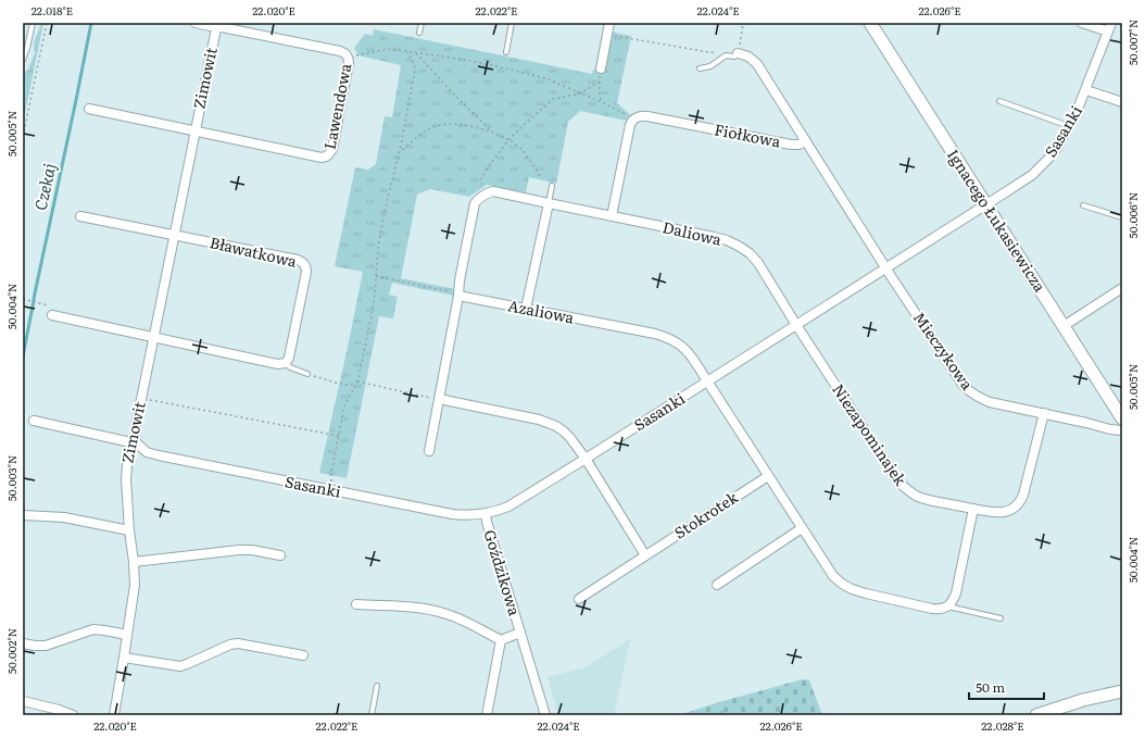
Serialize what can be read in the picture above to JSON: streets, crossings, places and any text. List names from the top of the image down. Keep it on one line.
{"streets":{"street":["Zimowit","Lawendowa","Sasanki","Fiołkowa","Ignacego Łukasiewicza","Daliowa","Bławatkowa","Azaliowa","Mieczykowa","Niezapominajek","Stokrotek","Goździkowa"]},"crossings":[["Zimowit","Lawendowa"],["Zimowit","Sasanki"],["Zimowit","Bławatkowa"],["Sasanki","Fiołkowa"],["Sasanki","Ignacego Łukasiewicza"],["Sasanki","Daliowa"],["Sasanki","Azaliowa"],["Sasanki","Mieczykowa"],["Sasanki","Niezapominajek"],["Sasanki","Goździkowa"],["Fiołkowa","Mieczykowa"],["Daliowa","Niezapominajek"]],"water":["Czekaj"],"scale_bar":"50 m","coordinates":["22.018°E","22.020°E","22.022°E","22.024°E","22.026°E","50.007°N","50.005°N","50.006°N","50.004°N","50.003°N","50.002°N","22.028°E"]}
